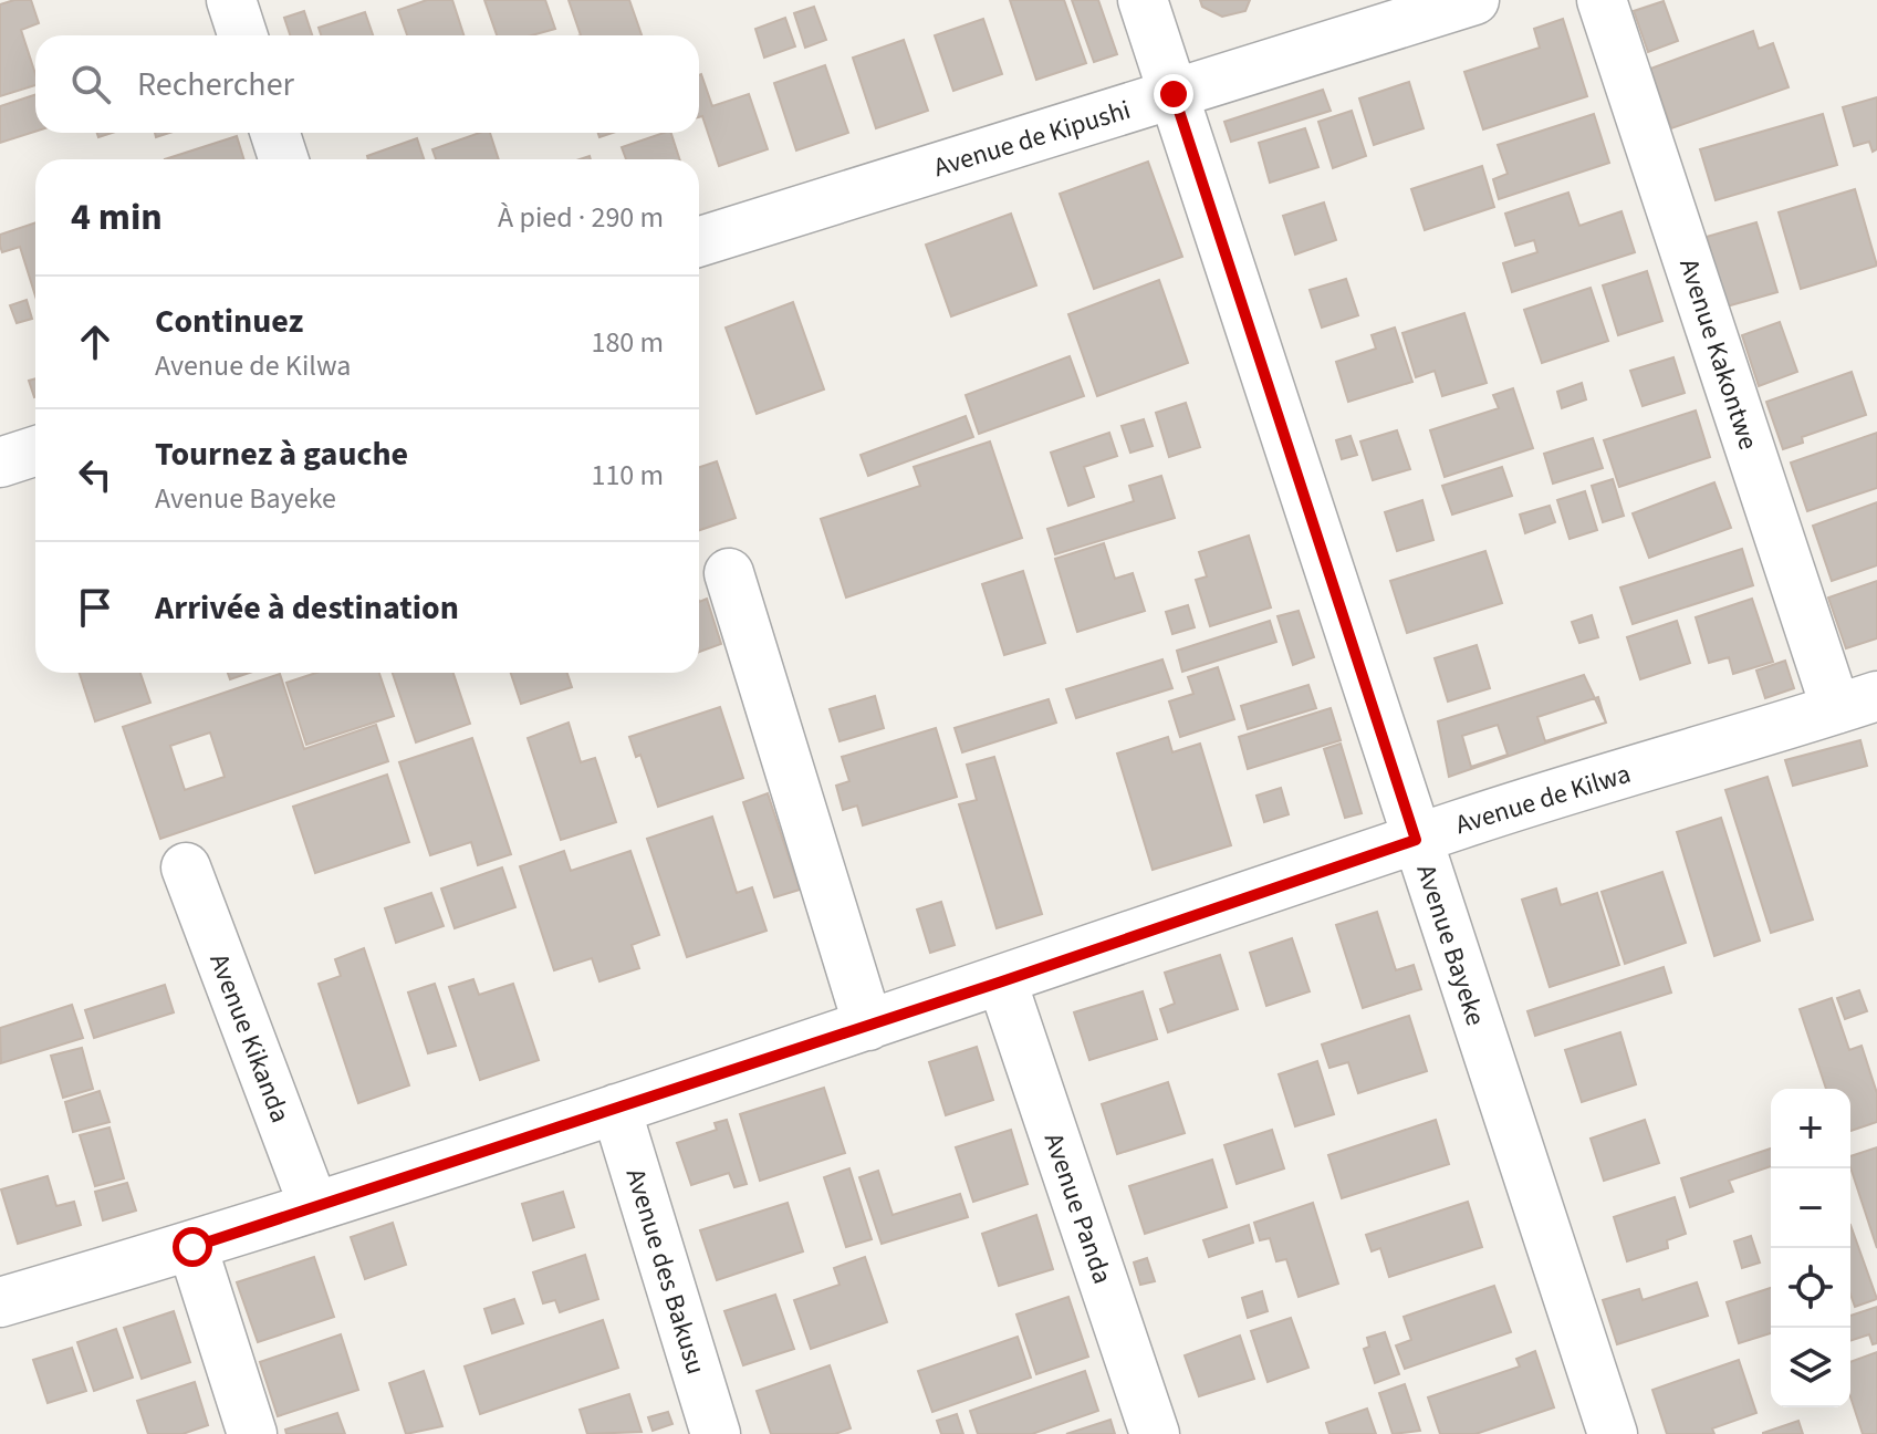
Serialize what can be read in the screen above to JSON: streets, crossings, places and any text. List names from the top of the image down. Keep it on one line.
{"streets":{"street":["Avenue de Kipushi","Avenue Kakontwe","Avenue de Kilwa","Avenue Bayeke","Avenue Kikanda","Avenue Panda","Avenue des Bakusu"]},"crossings":[["Avenue de Kipushi","Avenue Bayeke"],["Avenue Kakontwe","Avenue de Kilwa"],["Avenue de Kilwa","Avenue Bayeke"],["Avenue de Kilwa","Avenue Kikanda"],["Avenue de Kilwa","Avenue Panda"],["Avenue de Kilwa","Avenue des Bakusu"]],"page":{"search":"Rechercher","heading":["4 min","À pied · 290 m"],"list":[["Continuez","Avenue de Kilwa","180 m"],["Tournez à gauche","Avenue Bayeke","110 m"],"Arrivée à destination"],"map_buttons":["+","−"]}}
